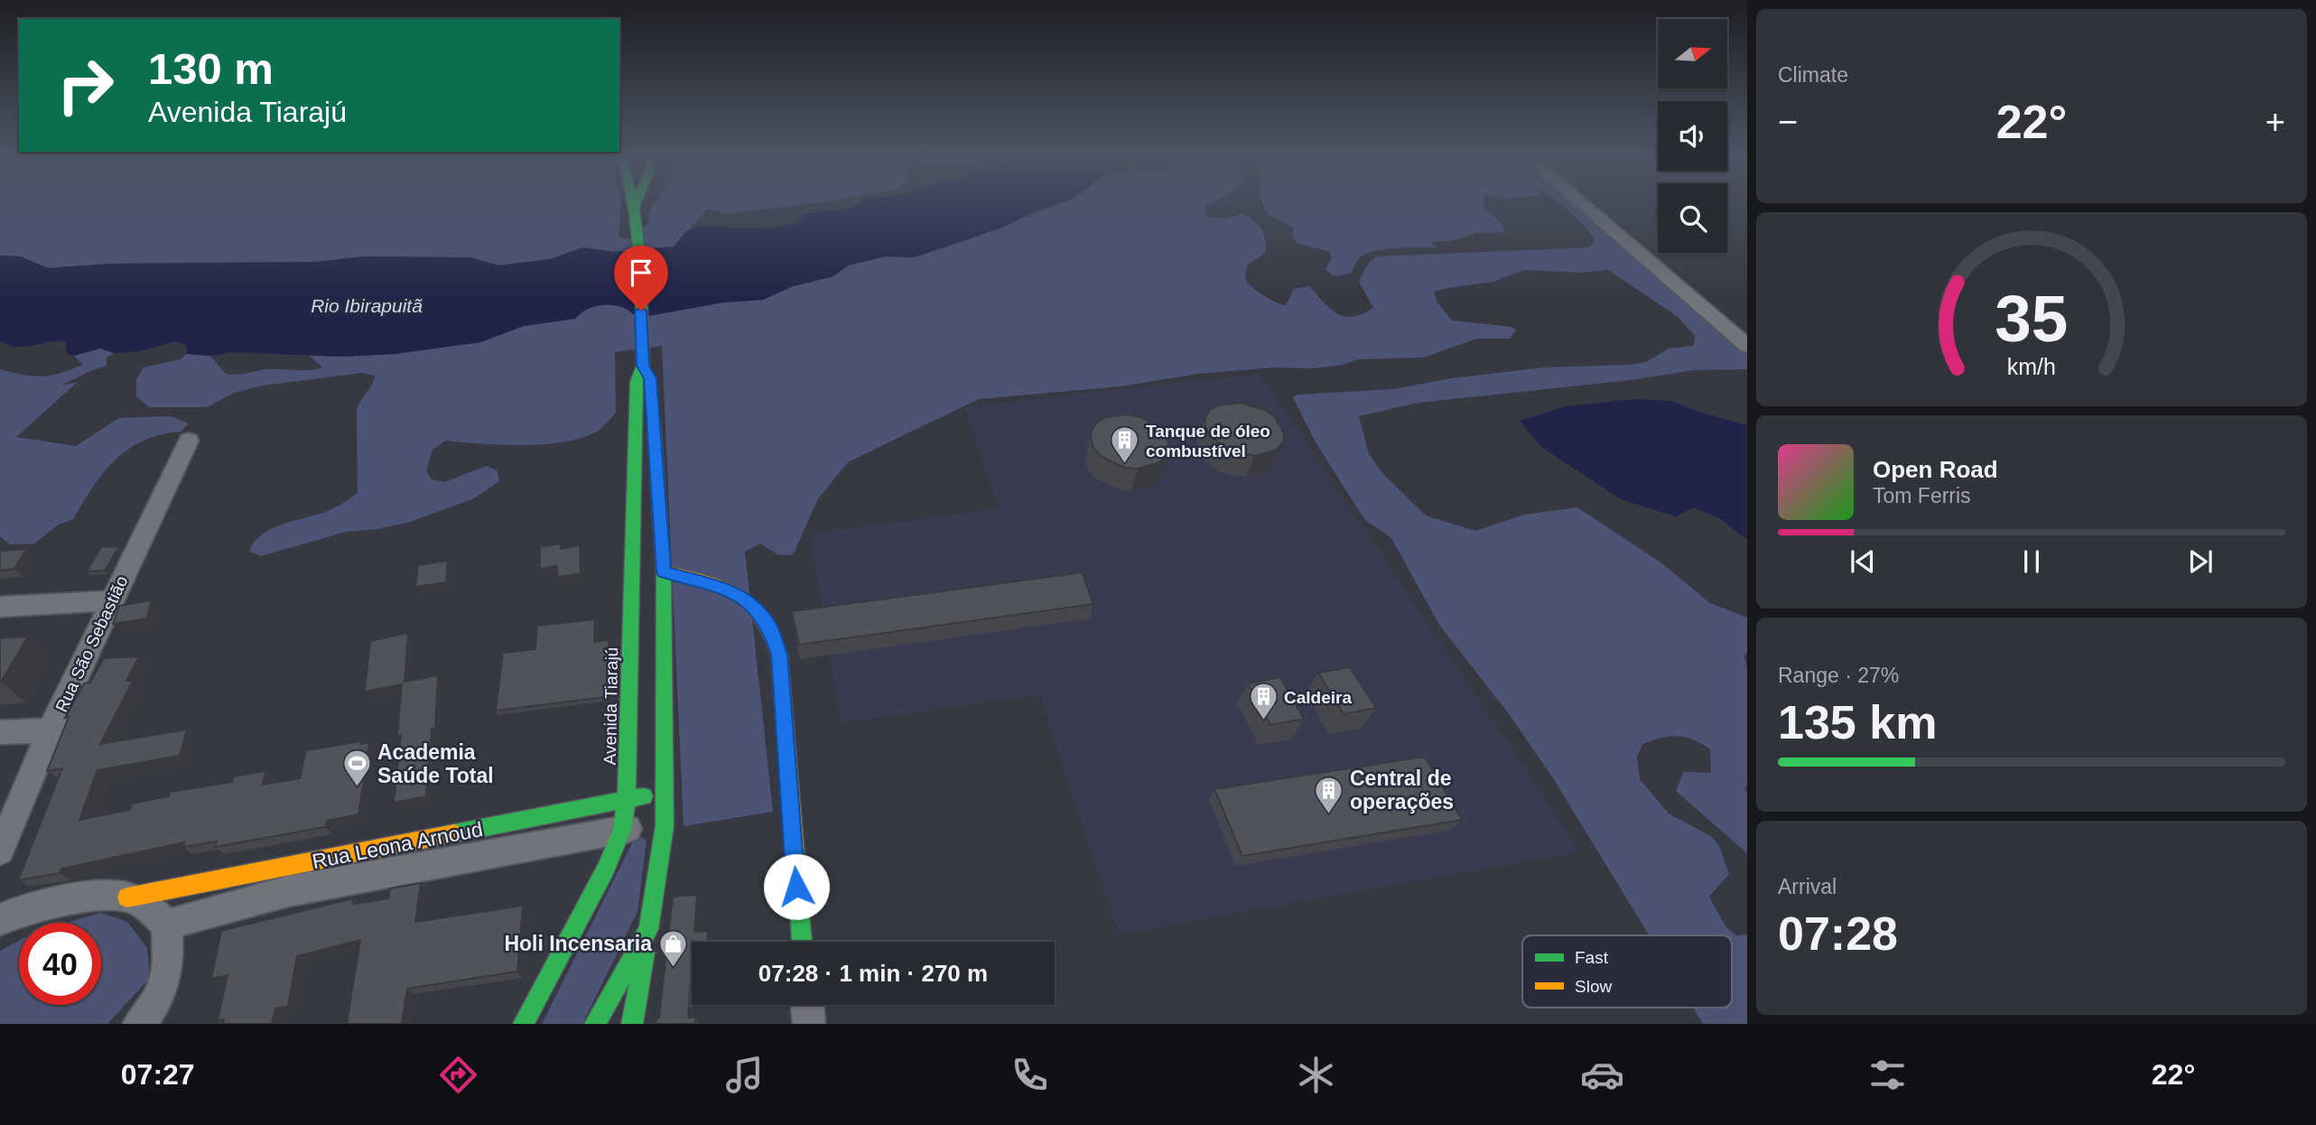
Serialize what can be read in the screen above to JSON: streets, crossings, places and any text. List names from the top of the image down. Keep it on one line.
{"streets":{"main road":["Avenida Tiarajú","Rua Leona Arnoud"],"street":["Rua São Sebastião"]},"crossings":[["Avenida Tiarajú","Rua Leona Arnoud"]],"water":["Rio Ibirapuitã"],"places":{"building":["Tanque de óleo combustível","Caldeira","Central de operações"],"sports":["Academia Saúde Total"],"shop":["Holi Incensaria"]},"legend":["Fast","Slow"],"north":"right","page":{"tile":["Climate",["Range · 27%","135 km"],["Arrival","07:28"]],"turn":["130 m","Avenida Tiarajú"],"heat":["−","22°","+"],"song":["Open Road","Tom Ferris"],"limit":"40","trip":"07:28 · 1 min · 270 m","tabs":["07:27","22°"],"gauge":["35","km/h"]}}
